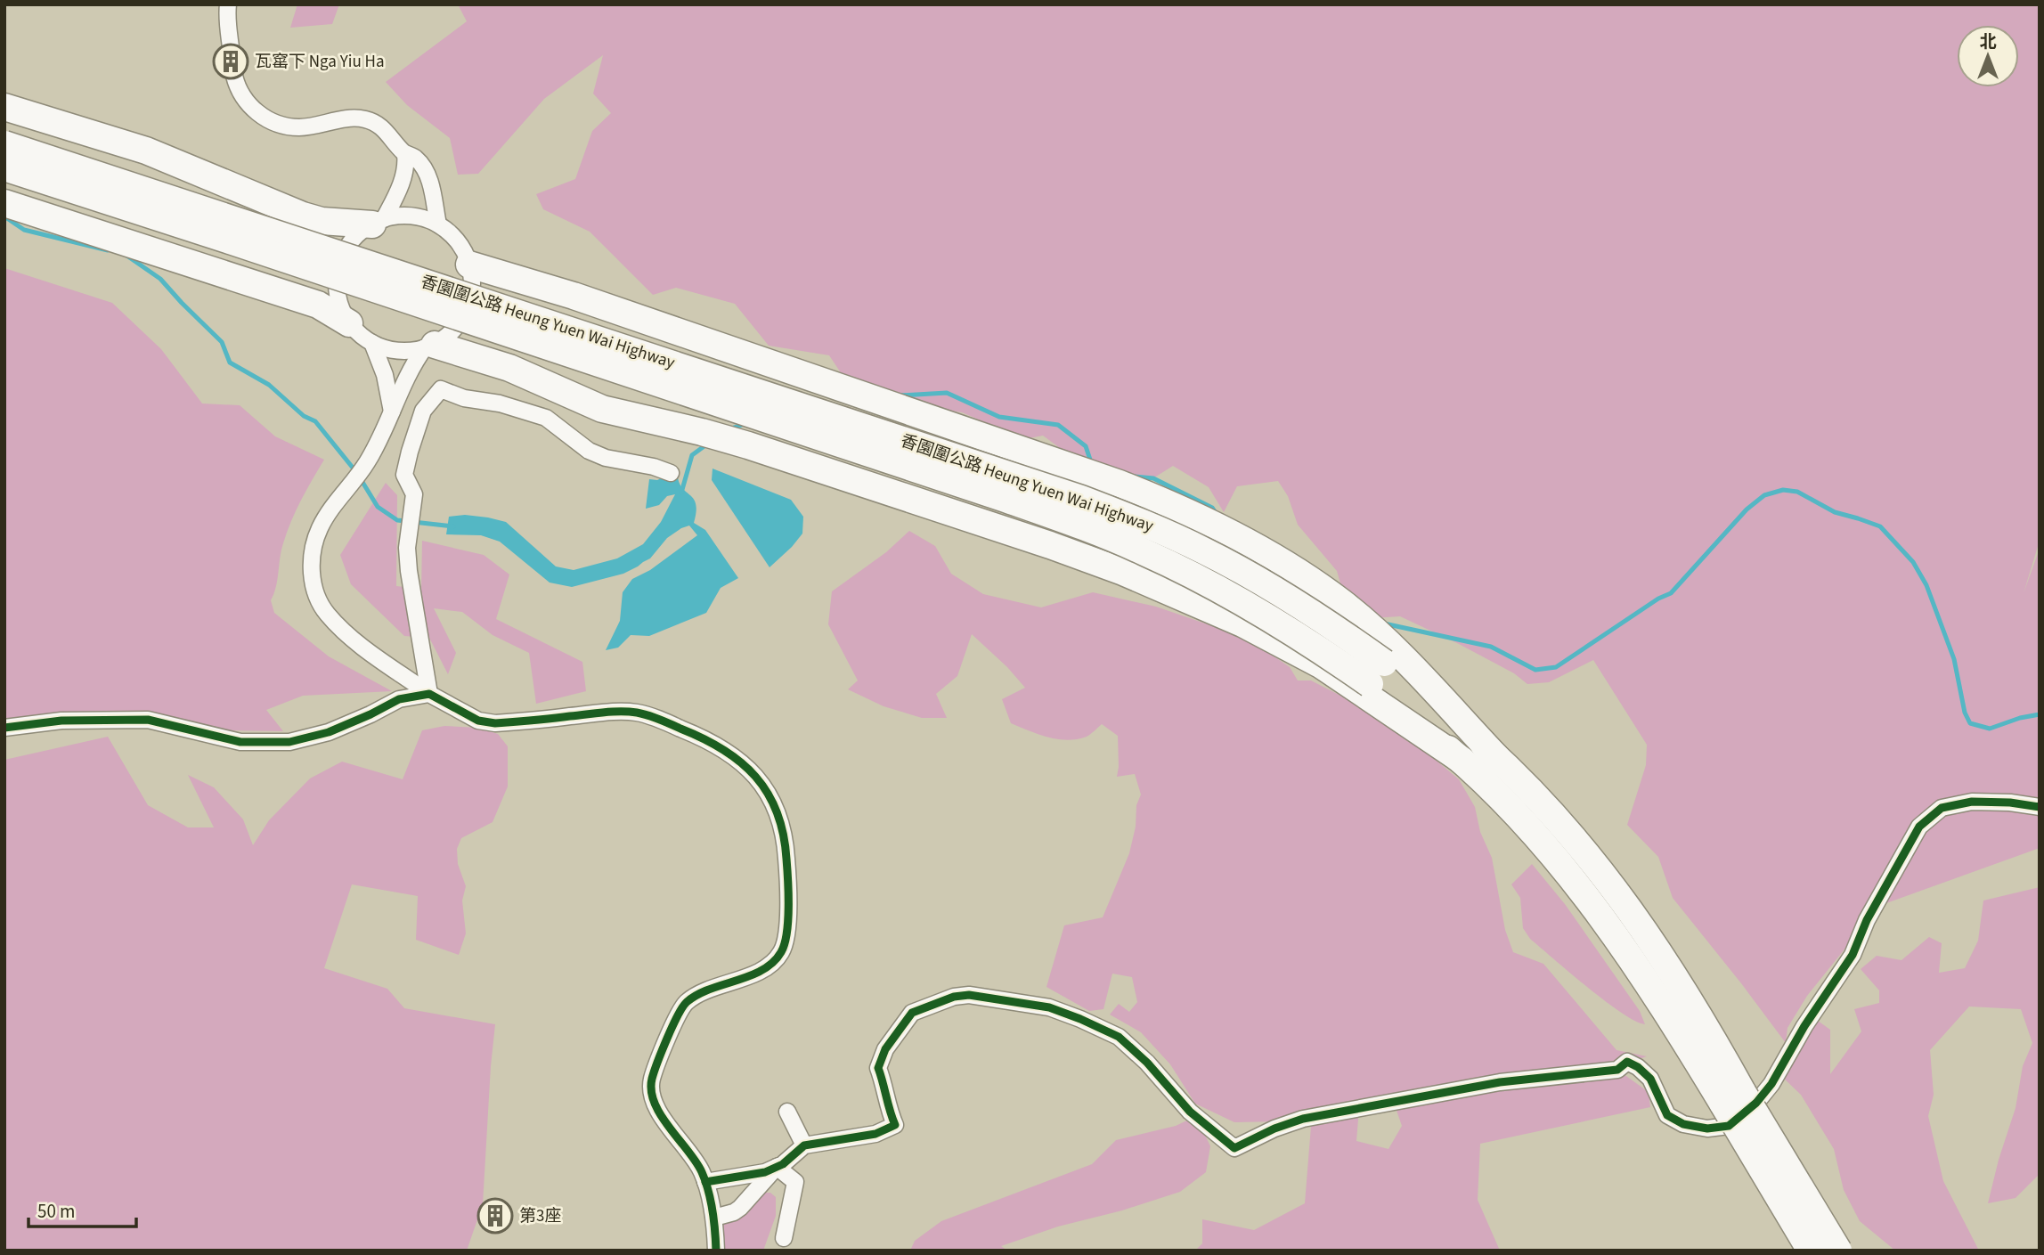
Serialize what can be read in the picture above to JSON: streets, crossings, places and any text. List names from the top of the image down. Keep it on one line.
{"streets":{"highway":["香園圍公路 Heung Yuen Wai Highway"]},"places":{"building":["瓦窰下 Nga Yiu Ha","第3座"]},"scale_bar":"50 m","north":"top"}
